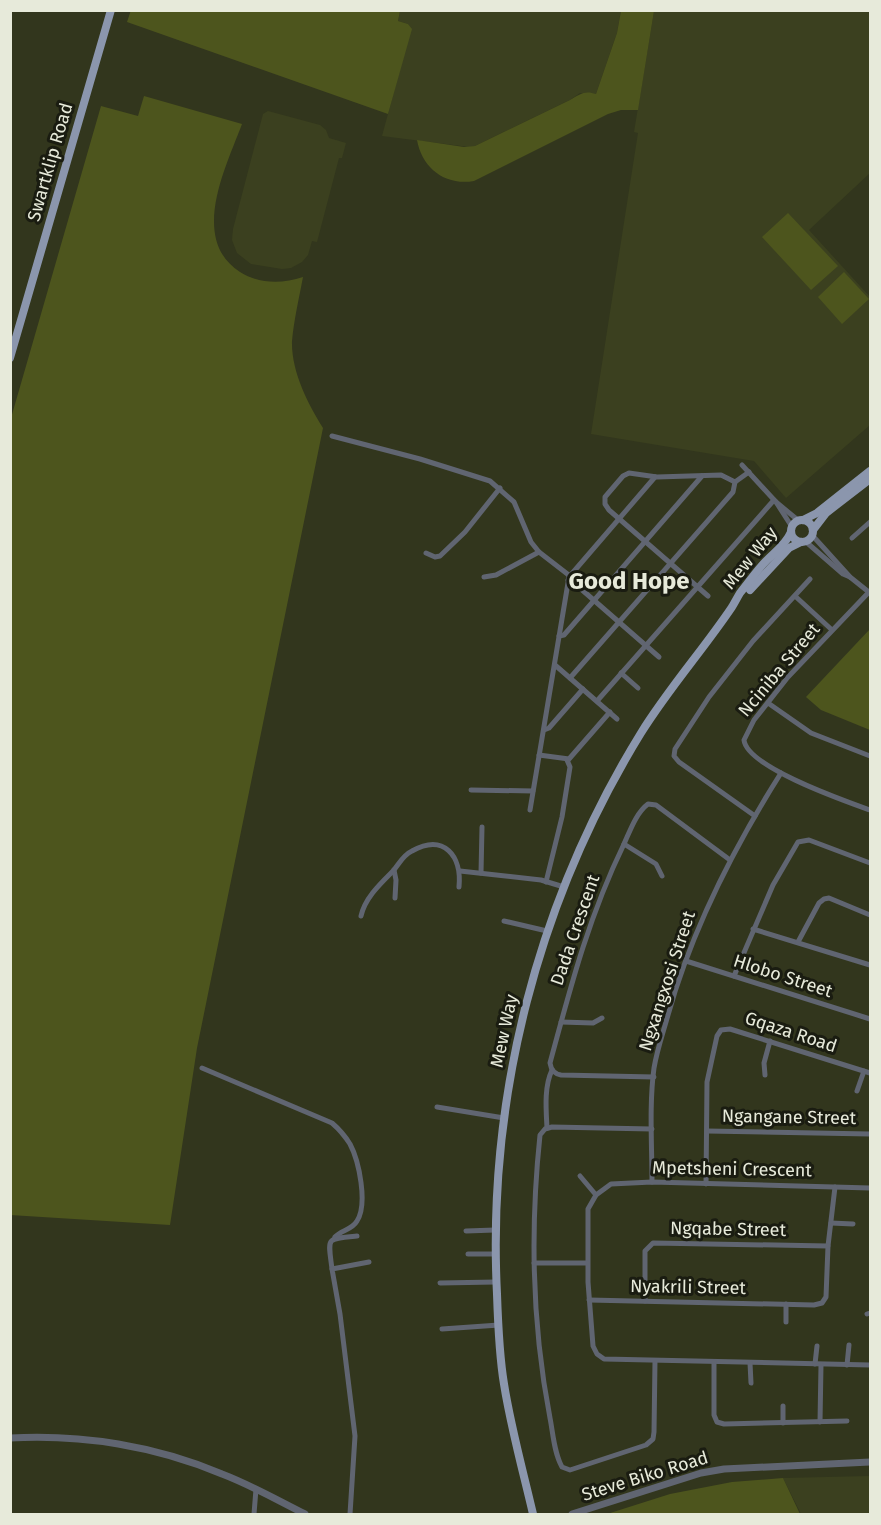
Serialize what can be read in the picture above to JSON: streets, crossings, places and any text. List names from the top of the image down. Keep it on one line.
{"streets":{"main road":["Swartklip Road","Mew Way"],"street":["Nciniba Street","Dada Crescent","Hlobo Street","Ngxangxosi Street","Gqaza Road","Ngangane Street","Mpetsheni Crescent","Ngqabe Street","Nyakrili Street","Steve Biko Road"]},"crossings":[["Nciniba Street","Ngxangxosi Street"],["Dada Crescent","Ngxangxosi Street"],["Hlobo Street","Ngxangxosi Street"],["Ngxangxosi Street","Mpetsheni Crescent"],["Gqaza Road","Ngangane Street"],["Gqaza Road","Mpetsheni Crescent"],["Mpetsheni Crescent","Nyakrili Street"],["Ngqabe Street","Nyakrili Street"]],"districts":["Good Hope"]}
